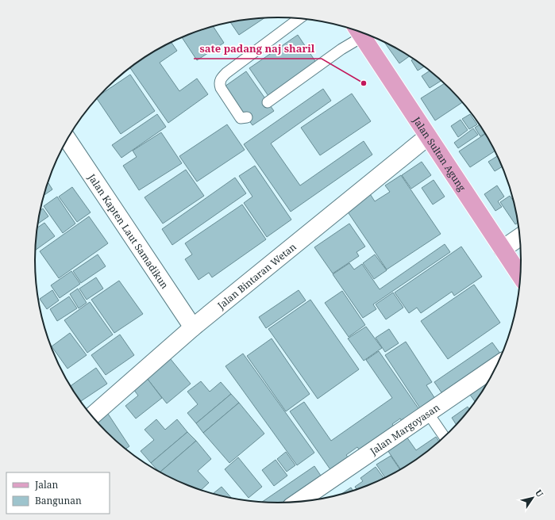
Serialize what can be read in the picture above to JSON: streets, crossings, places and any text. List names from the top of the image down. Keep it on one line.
{"streets":{"main road":["Jalan Sultan Agung"],"street":["Jalan Kapten Laut Samadikun","Jalan Bintaran Wetan","Jalan Margoyasan"]},"crossings":[["Jalan Sultan Agung","Jalan Bintaran Wetan"],["Jalan Kapten Laut Samadikun","Jalan Bintaran Wetan"]],"places":["sate padang naj sharil"],"legend":["Jalan","Bangunan"],"north":"top right"}
